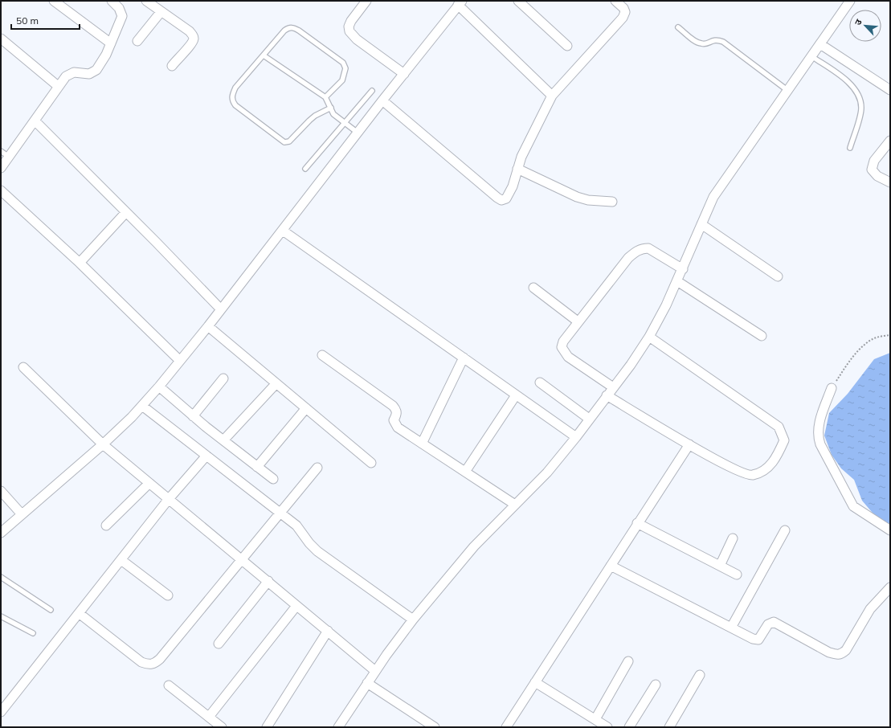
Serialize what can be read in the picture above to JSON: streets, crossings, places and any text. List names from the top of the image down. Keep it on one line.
{"scale_bar":"50 m","north":"top left"}
